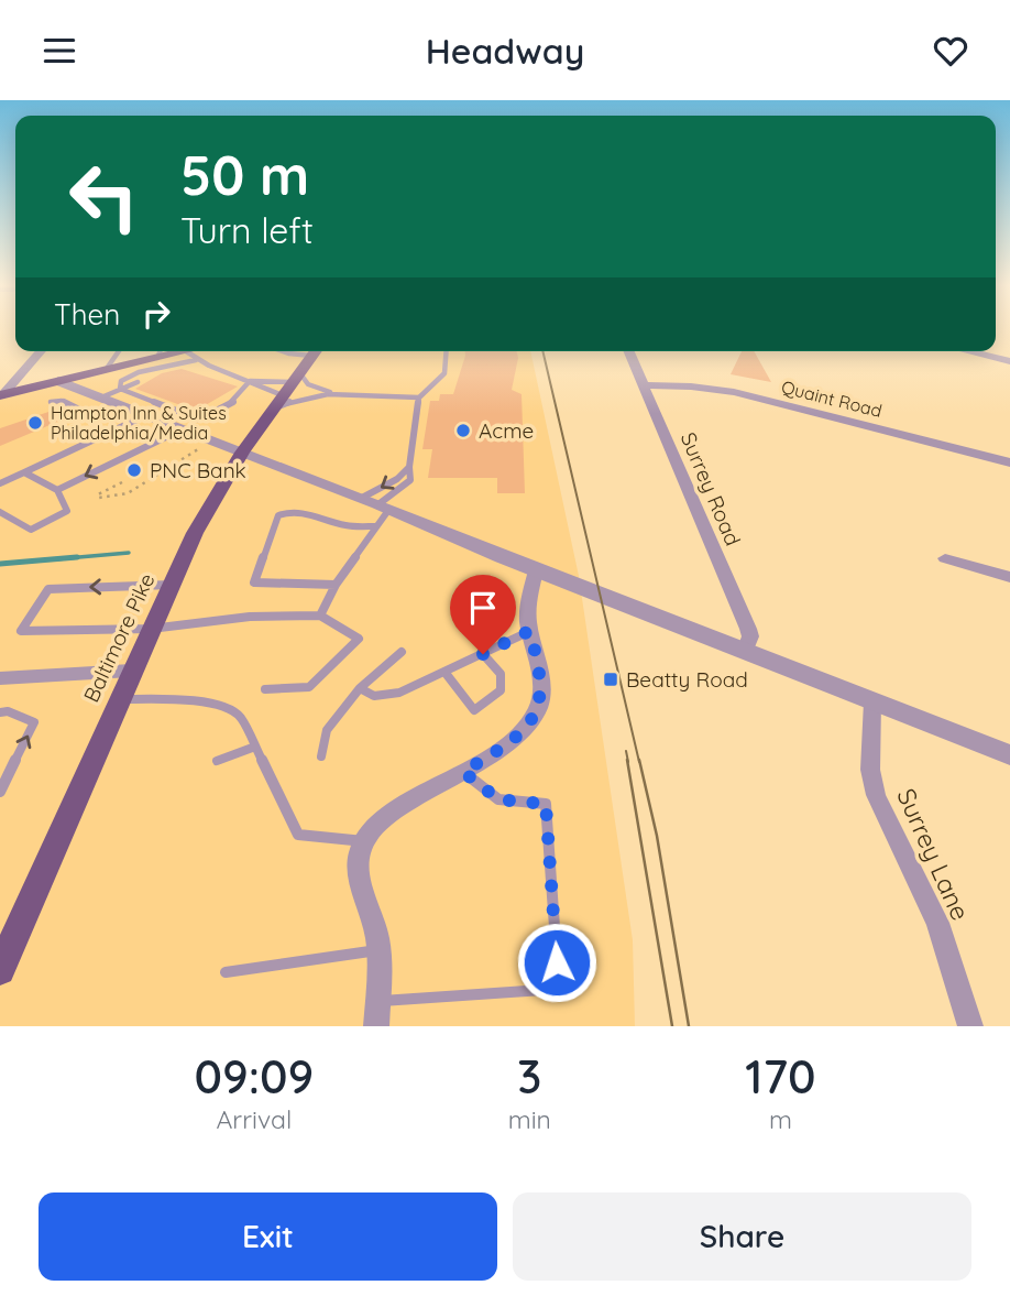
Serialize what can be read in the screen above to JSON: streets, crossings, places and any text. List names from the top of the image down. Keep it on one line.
{"streets":{"main road":["Baltimore Pike"],"street":["Quaint Road","Surrey Road","Surrey Lane"]},"crossings":[["Quaint Road","Surrey Road"]],"places":{"other":["Hampton Inn & Suites Philadelphia/Media","Acme","PNC Bank"],"transit":["Beatty Road"]},"page":{"header":"Headway","turn":["50 m","Turn left"],"then":"Then","eta":["09:09","Arrival","3","min","170","m"],"buttons":["Exit","Share"]}}
